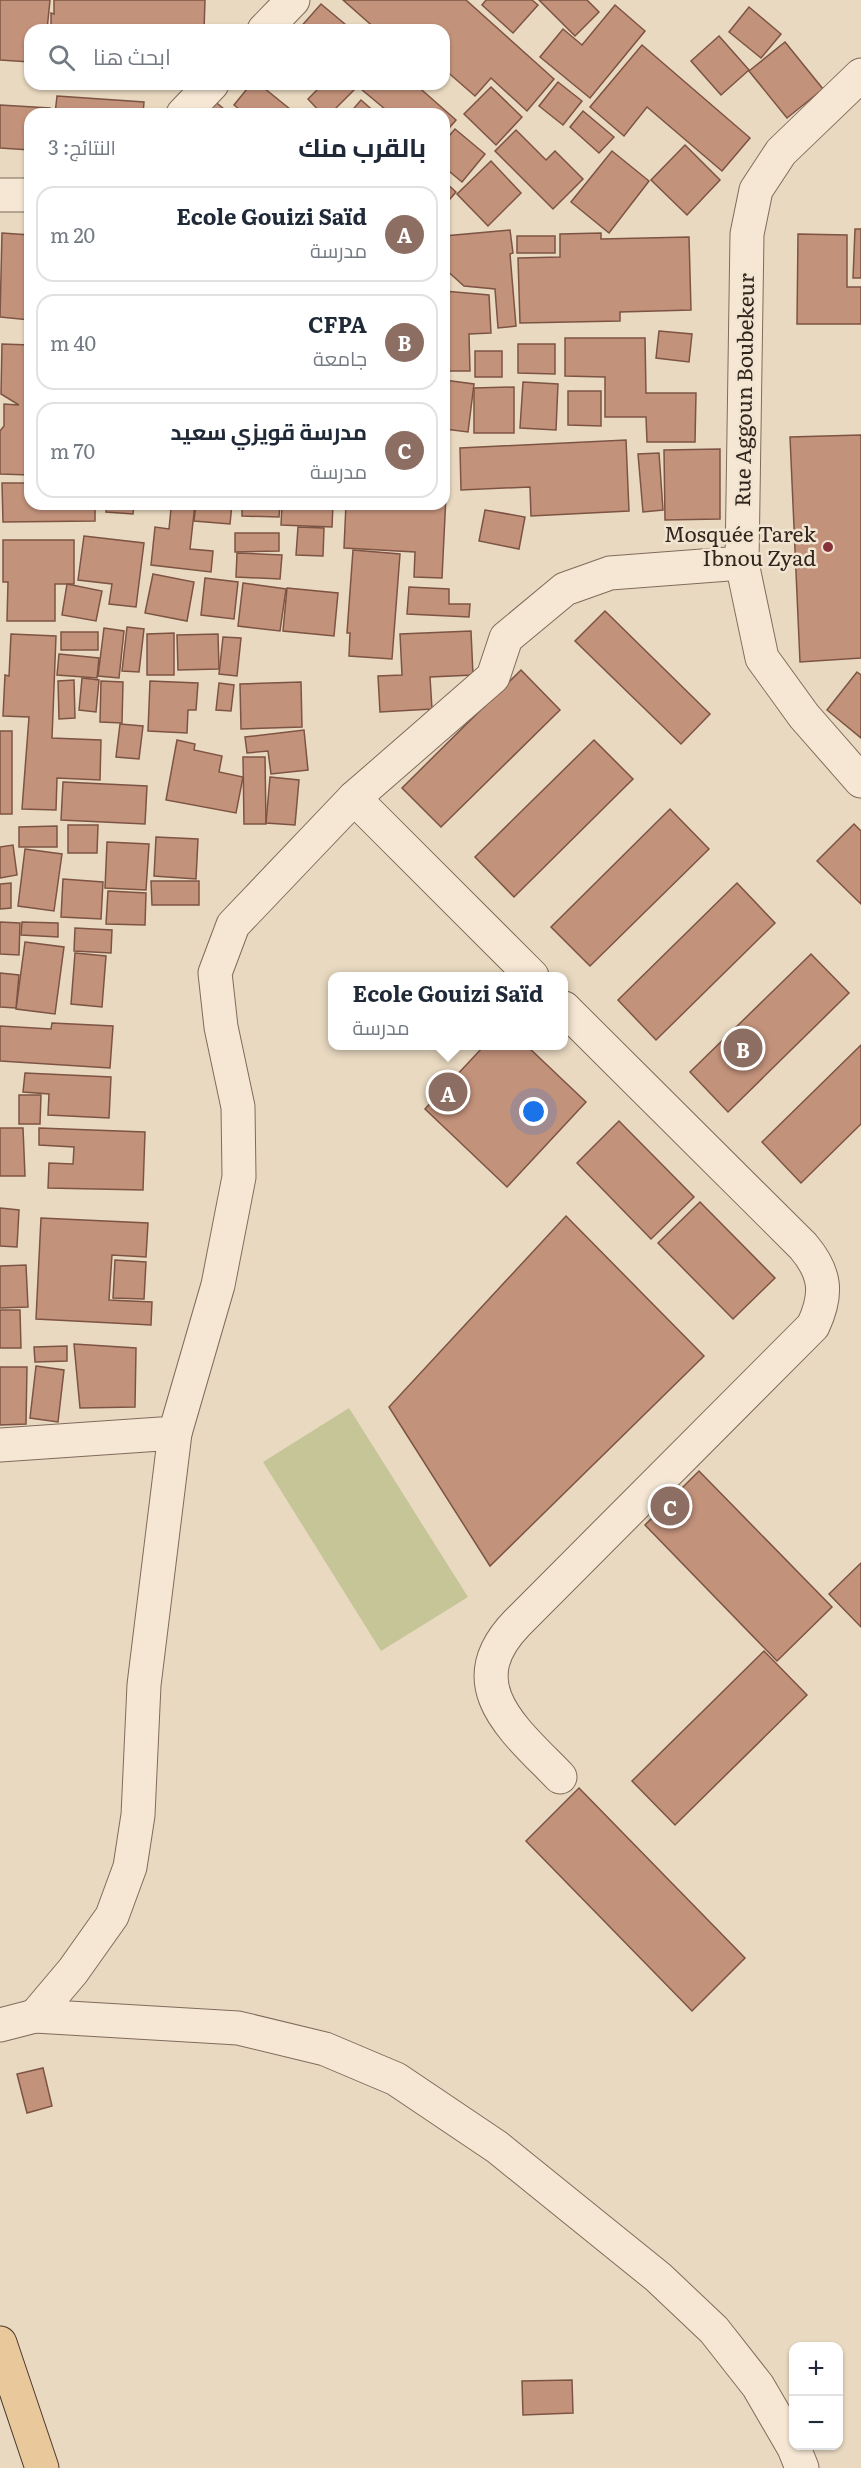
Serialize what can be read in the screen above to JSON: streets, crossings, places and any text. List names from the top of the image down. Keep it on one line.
{"streets":{"street":["Rue Aggoun Boubekeur"]},"places":["Mosquée Tarek Ibnou Zyad"],"page":{"search":"ابحث هنا","heading":["بالقرب منك","النتائج: 3"],"list":[{"mark":"A","name":"Ecole Gouizi Saïd","note":"مدرسة","value":"20 m"},{"mark":"B","name":"CFPA","note":"جامعة","value":"40 m"},{"mark":"C","name":"مدرسة قويزي سعيد","note":"مدرسة","value":"70 m"}],"popup":["Ecole Gouizi Saïd","مدرسة"],"pins":["B","A","C"],"map_buttons":["+","−"]}}
